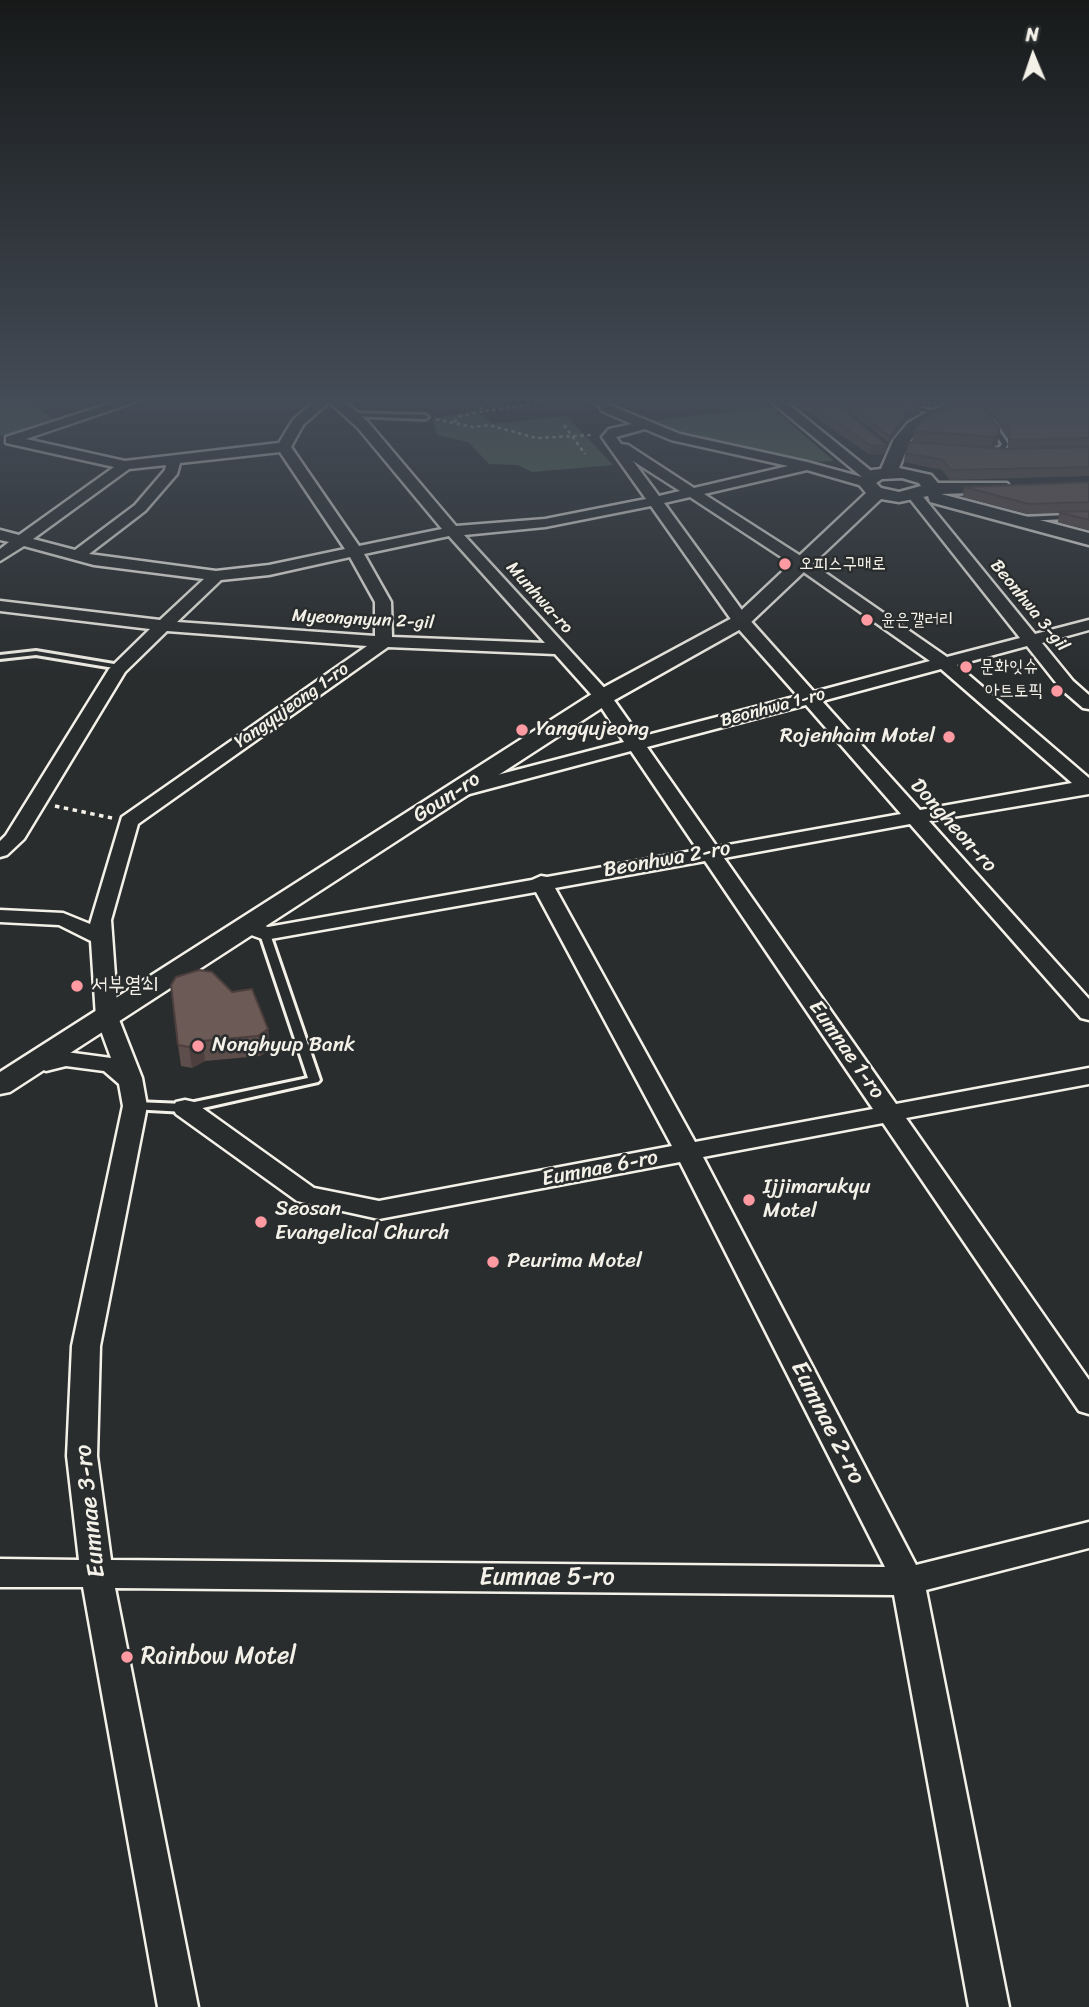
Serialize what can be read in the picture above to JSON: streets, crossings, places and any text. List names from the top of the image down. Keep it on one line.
{"streets":{"street":["Munhwa-ro","Beonhwa 3-gil","Myeongnyun 2-gil","Yangyujeong 1-ro","Beonhwa 1-ro","Goun-ro","Dongheon-ro","Beonhwa 2-ro","Eumnae 1-ro","Eumnae 6-ro","Eumnae 2-ro","Eumnae 3-ro","Eumnae 5-ro"]},"crossings":[["Munhwa-ro","Myeongnyun 2-gil"],["Munhwa-ro","Goun-ro"],["Munhwa-ro","Eumnae 1-ro"],["Beonhwa 3-gil","Beonhwa 1-ro"],["Myeongnyun 2-gil","Yangyujeong 1-ro"],["Beonhwa 1-ro","Goun-ro"],["Beonhwa 1-ro","Dongheon-ro"],["Beonhwa 1-ro","Eumnae 1-ro"],["Goun-ro","Dongheon-ro"],["Goun-ro","Beonhwa 2-ro"],["Goun-ro","Eumnae 1-ro"],["Dongheon-ro","Beonhwa 2-ro"],["Beonhwa 2-ro","Eumnae 1-ro"],["Beonhwa 2-ro","Eumnae 2-ro"],["Eumnae 1-ro","Eumnae 6-ro"],["Eumnae 6-ro","Eumnae 2-ro"],["Eumnae 2-ro","Eumnae 5-ro"],["Eumnae 3-ro","Eumnae 5-ro"]],"places":["오피스구매로","윤은갤러리","문화잇슈","아트토픽","Yangyujeong","Rojenhaim Motel","서부열쇠","Nonghyup Bank","Ijjimarukyu Motel","Seosan Evangelical Church","Peurima Motel","Rainbow Motel"],"north":"top"}
